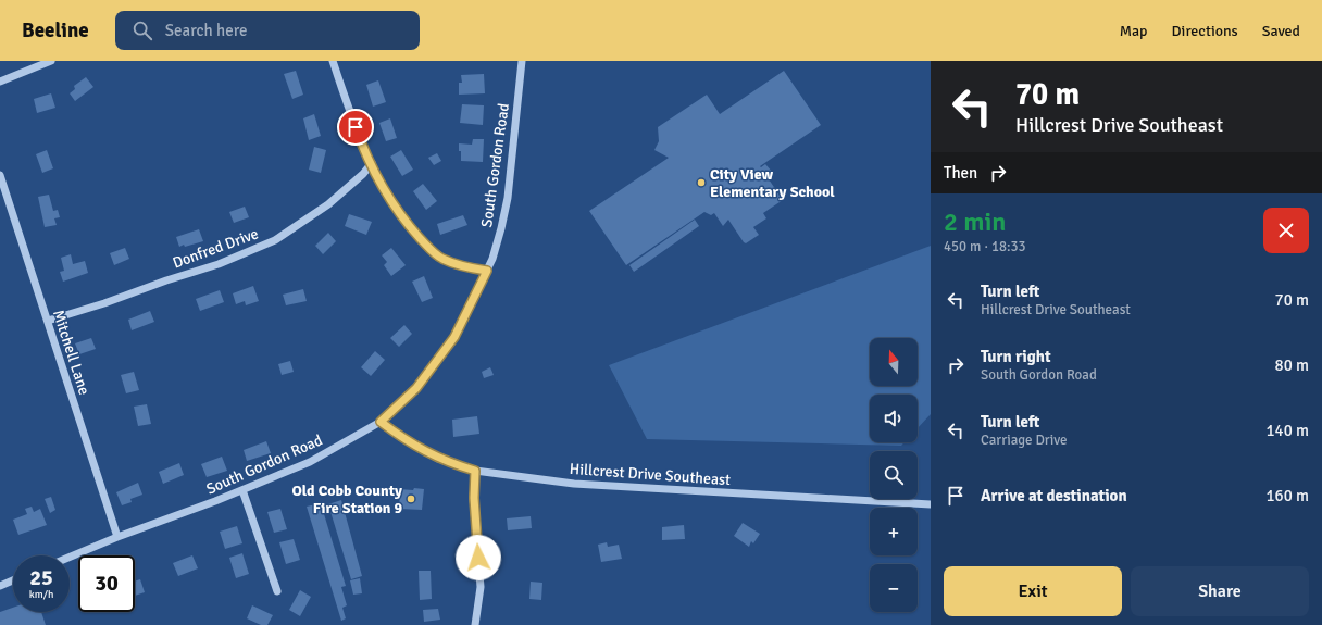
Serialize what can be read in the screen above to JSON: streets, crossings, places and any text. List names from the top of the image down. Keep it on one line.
{"streets":{"street":["South Gordon Road","Donfred Drive","Mitchell Lane","Hillcrest Drive Southeast"]},"crossings":[["South Gordon Road","Mitchell Lane"],["South Gordon Road","Hillcrest Drive Southeast"],["Donfred Drive","Mitchell Lane"]],"places":["City View Elementary School","Old Cobb County Fire Station 9"],"north":"top","page":{"header":"Beeline","search":"Search here","nav":["Map","Directions","Saved"],"turn":["70 m","Hillcrest Drive Southeast"],"then":"Then","heading":["2 min","450 m · 18:33"],"list":[{"name":"Turn left","note":"Hillcrest Drive Southeast","value":"70 m"},{"name":"Turn right","note":"South Gordon Road","value":"80 m"},{"name":"Turn left","note":"Carriage Drive","value":"140 m"},{"name":"Arrive at destination","value":"160 m"}],"map_buttons":["+","−"],"speed":"25 km/h","limit":"30","buttons":["Exit","Share"]}}
